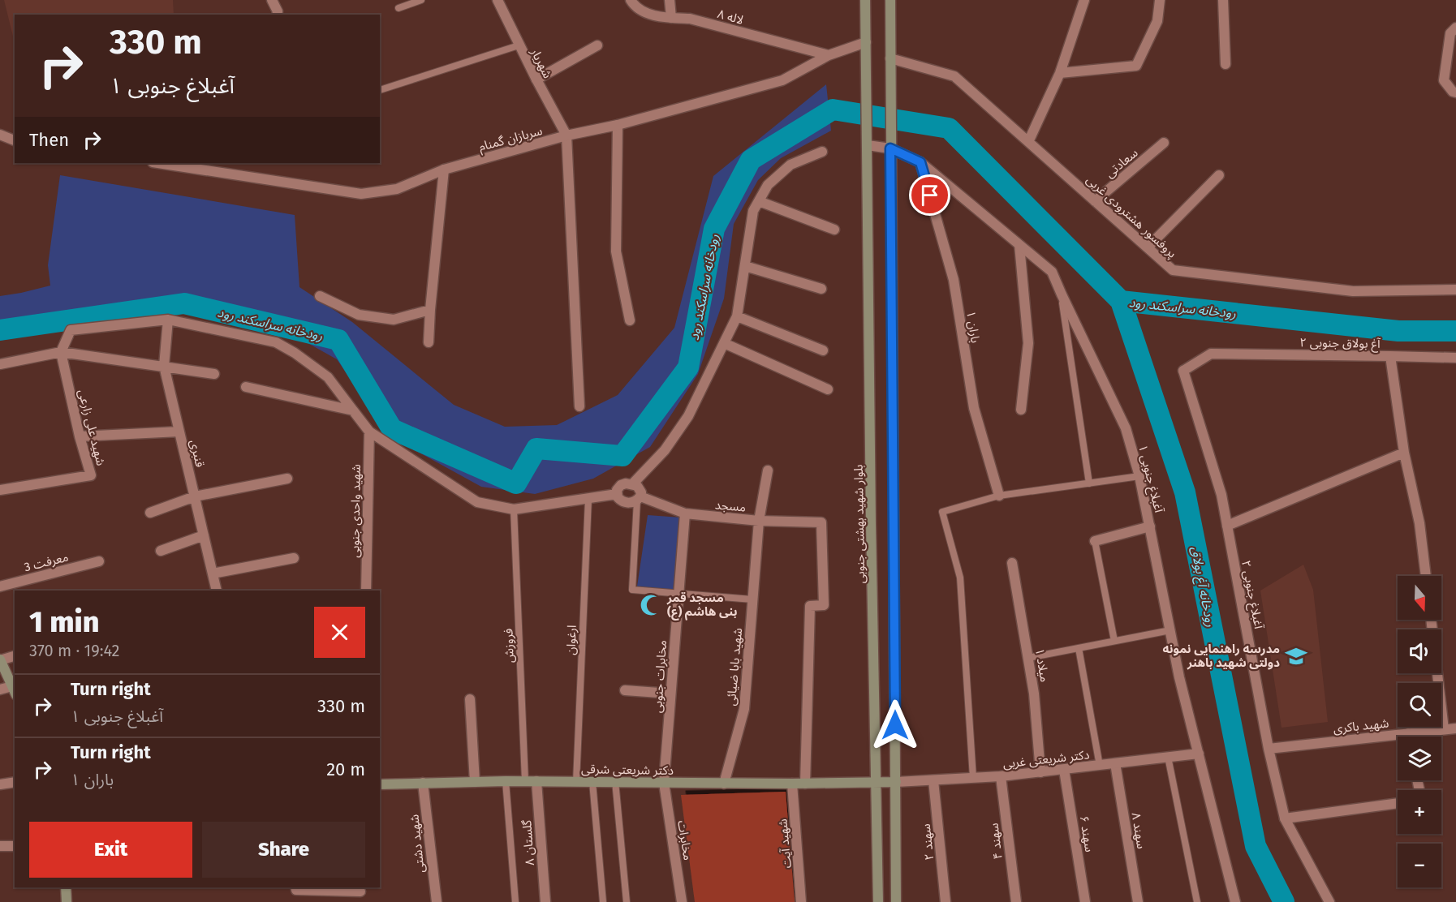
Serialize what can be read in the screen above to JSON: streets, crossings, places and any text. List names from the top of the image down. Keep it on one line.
{"streets":{"main road":["بلوار شهید بهشتی جنوبی","دکتر شریعتی شرقی"],"street":["لاله ۸","شهریار","سربازان گمنام","سعادتی","پروفسور هشترودی غربی","باران ۱","آغ بولاق جنوبی ۲","شهيد علی زارعی","قنبری","آغبلاغ جنوبی ۱","مسجد","شهید واحدی جنوبی","معرفت 3","آغبلاغ جنوبی ۲","میلاد ۱","شهيد بابا ضيائی","مخابرات جنوبی","شهید باکری","دکتر شریعتی غربی","سهند ۸","سهند ۶","مخابرات","سهند ۴","سهند ۲","گلستان ۸","شهید دشتی","شهید آیت"],"lane":["ارغوان","فروزش"]},"crossings":[["لاله ۸","سربازان گمنام"],["شهریار","سربازان گمنام"],["سربازان گمنام","بلوار شهید بهشتی جنوبی"],["سعادتی","پروفسور هشترودی غربی"],["باران ۱","آغبلاغ جنوبی ۱"],["آغ بولاق جنوبی ۲","آغبلاغ جنوبی ۲"],["آغبلاغ جنوبی ۱","بلوار شهید بهشتی جنوبی"],["آغبلاغ جنوبی ۱","دکتر شریعتی غربی"],["مسجد","شهيد بابا ضيائی"],["مسجد","مخابرات جنوبی"],["مسجد","دکتر شریعتی شرقی"],["بلوار شهید بهشتی جنوبی","دکتر شریعتی شرقی"],["آغبلاغ جنوبی ۲","شهید باکری"],["ارغوان","دکتر شریعتی شرقی"],["فروزش","دکتر شریعتی شرقی"],["میلاد ۱","دکتر شریعتی غربی"],["شهيد بابا ضيائی","دکتر شریعتی شرقی"],["مخابرات جنوبی","دکتر شریعتی شرقی"],["مخابرات جنوبی","مخابرات"],["دکتر شریعتی غربی","دکتر شریعتی شرقی"],["دکتر شریعتی غربی","سهند ۸"],["دکتر شریعتی غربی","سهند ۶"],["دکتر شریعتی غربی","سهند ۴"],["دکتر شریعتی غربی","سهند ۲"],["دکتر شریعتی شرقی","مخابرات"],["دکتر شریعتی شرقی","گلستان ۸"],["دکتر شریعتی شرقی","شهید دشتی"],["دکتر شریعتی شرقی","شهید آیت"]],"water":["رودخانه سراسکند رود","رودخانه آغ بولاق"],"places":{"mosque":["مسجد قمر بنی هاشم (ع)"],"school or university":["مدرسه راهنمایی نمونه دولتی شهید باهنر"]},"north":"bottom","page":{"turn":["330 m","آغبلاغ جنوبی ۱"],"then":"Then","map_buttons":["+","−"],"heading":["1 min","370 m · 19:42"],"list":[{"name":"Turn right","note":"آغبلاغ جنوبی ۱","value":"330 m"},{"name":"Turn right","note":"باران ۱","value":"20 m"}],"buttons":["Exit","Share"]}}
